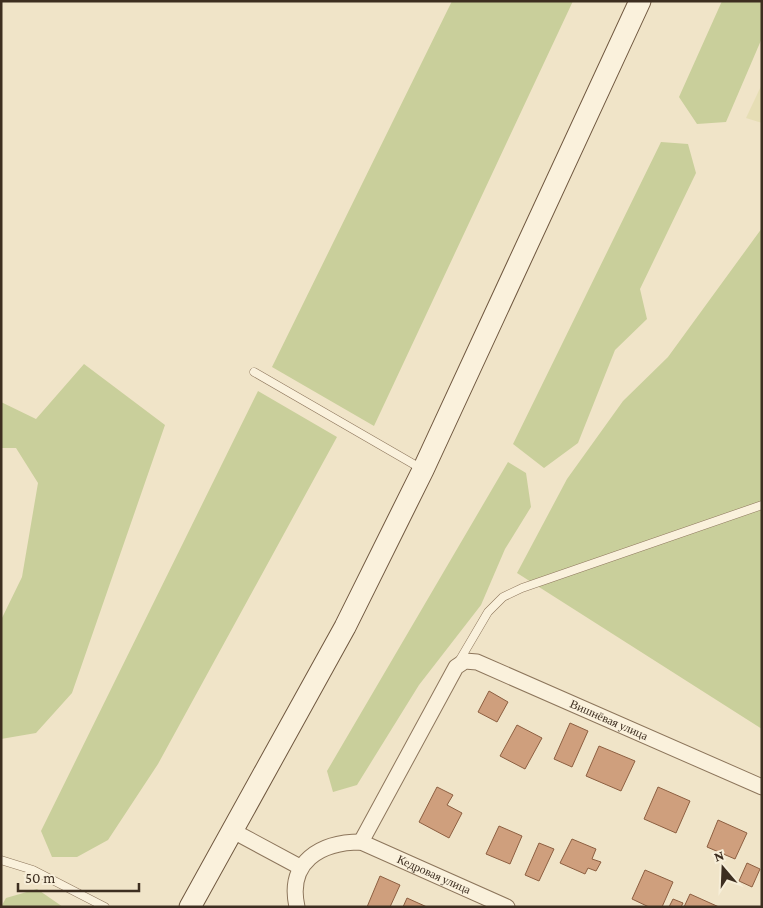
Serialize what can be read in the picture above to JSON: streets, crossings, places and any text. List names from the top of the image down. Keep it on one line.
{"streets":{"street":["Вишнёвая улица","Кедровая улица"]},"scale_bar":"50 m","north":"top"}
